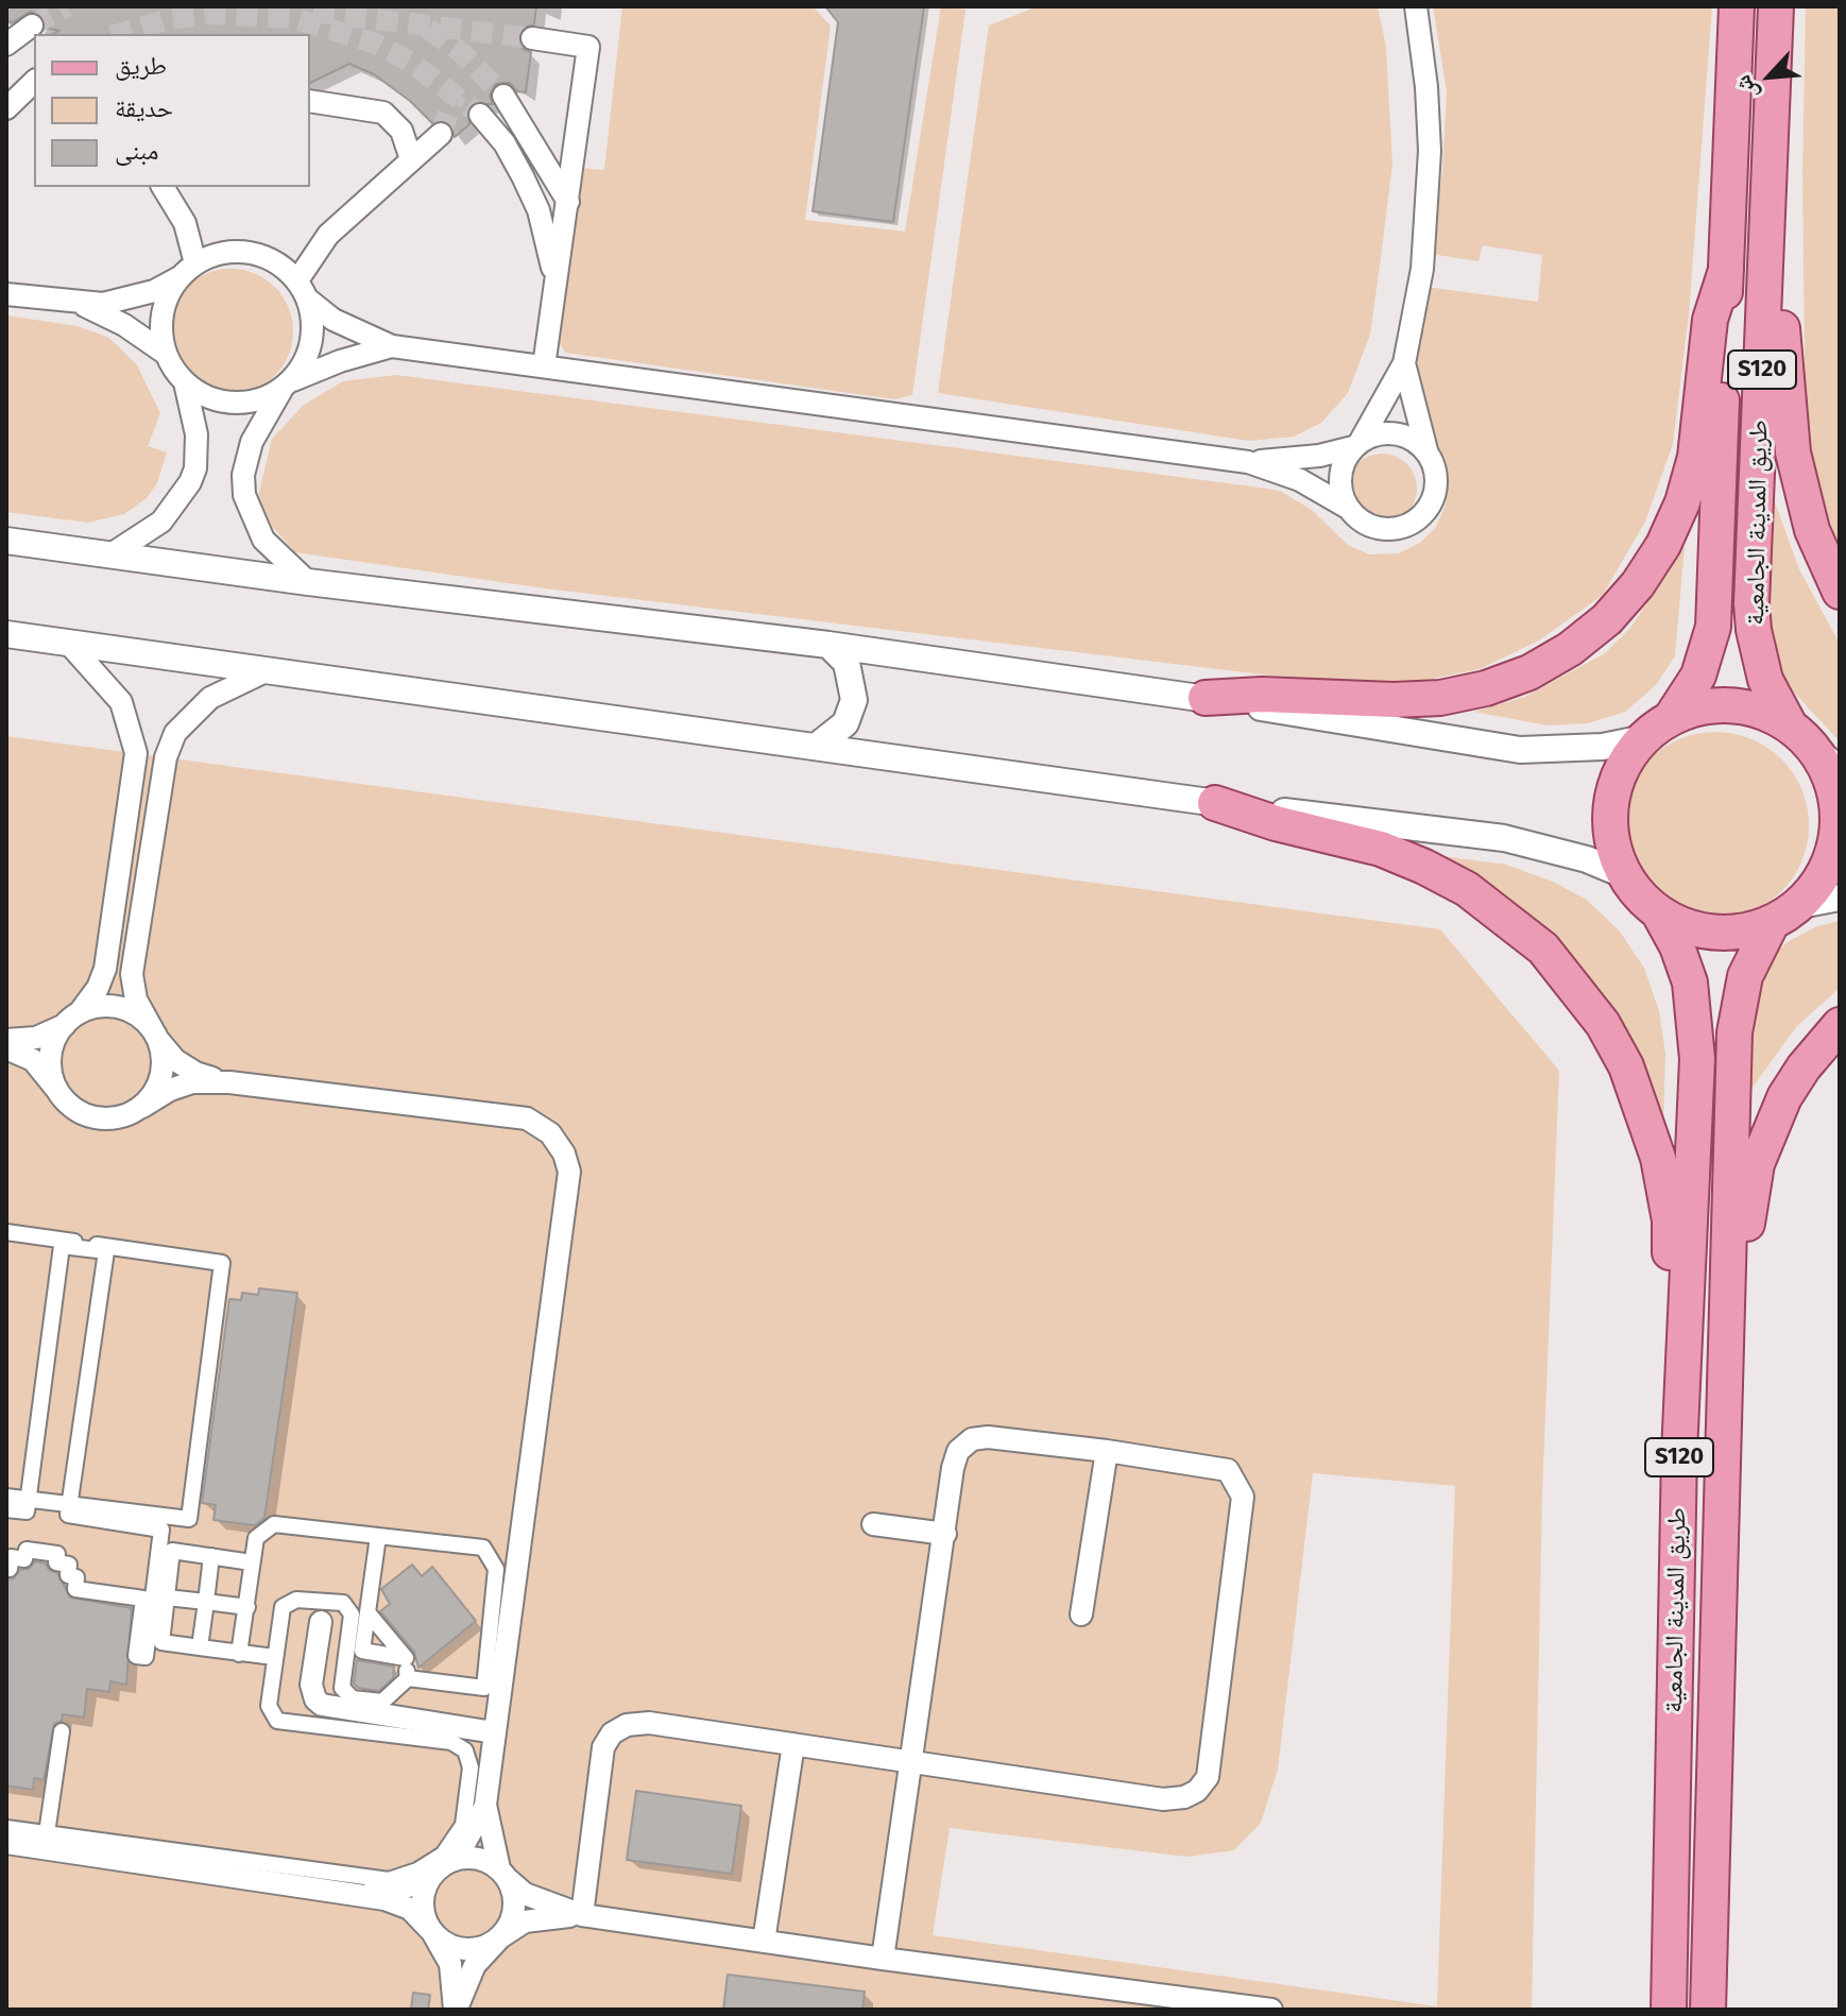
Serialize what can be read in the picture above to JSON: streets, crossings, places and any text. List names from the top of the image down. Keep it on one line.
{"streets":{"main road":["S120","طريق المدينة الجامعية"]},"legend":["طريق","حديقة","مبنى"],"north":"bottom left"}
